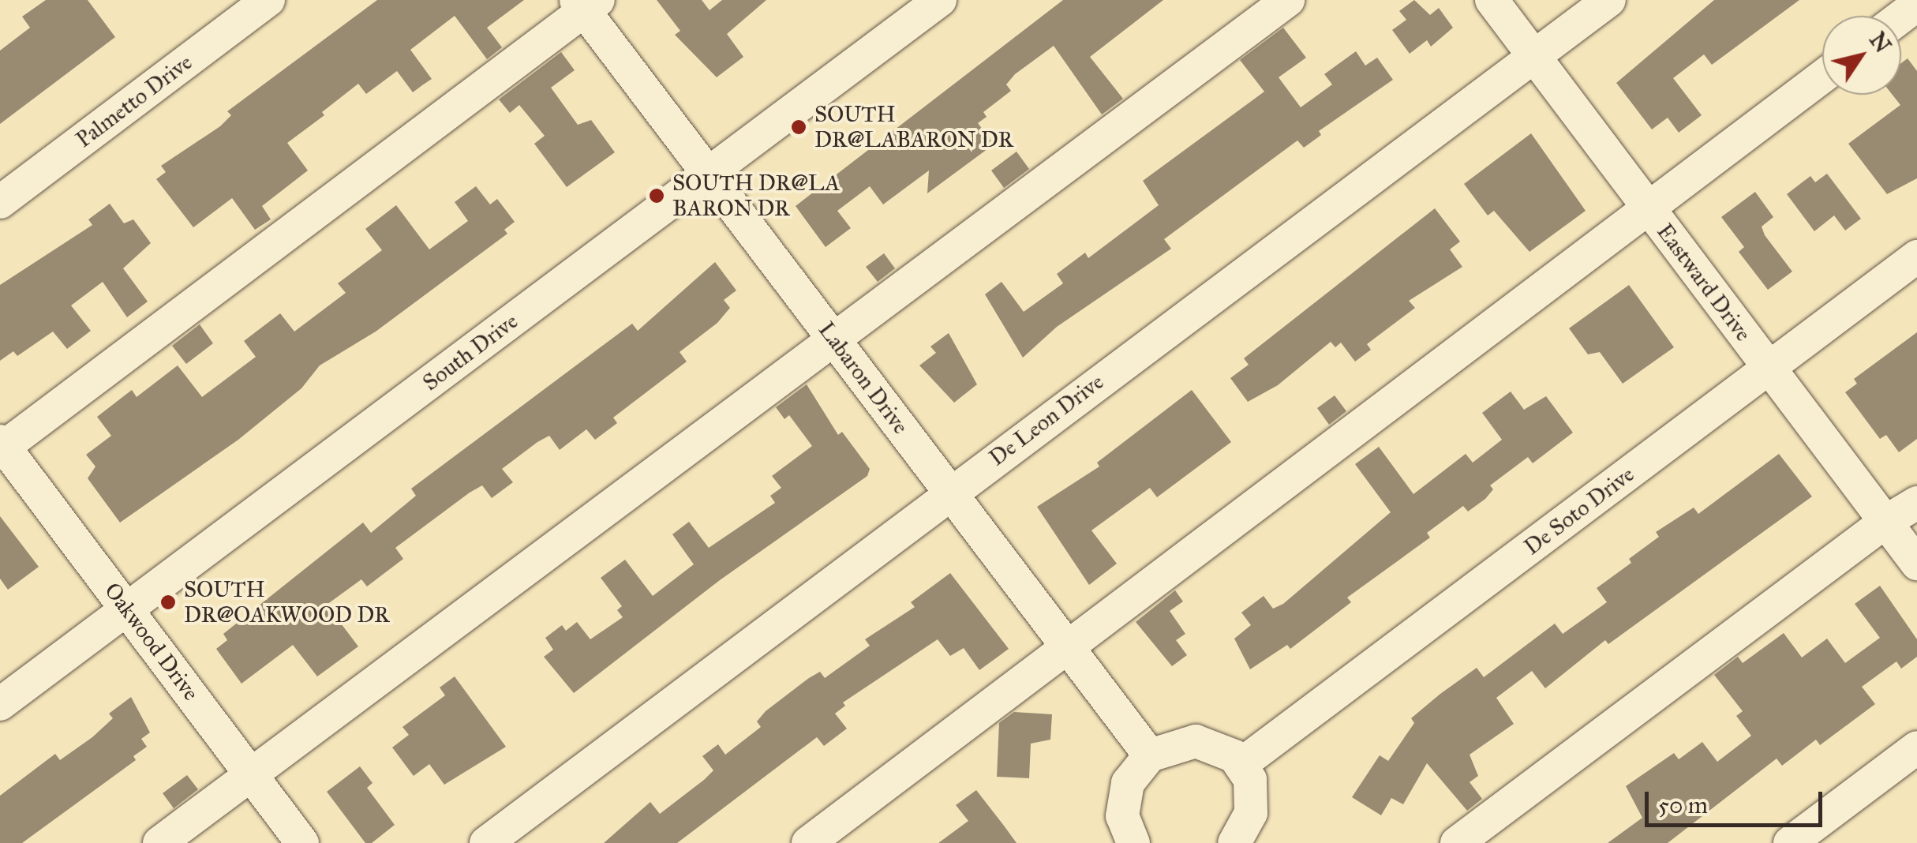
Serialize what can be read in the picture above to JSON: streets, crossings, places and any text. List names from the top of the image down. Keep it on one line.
{"streets":{"street":["Palmetto Drive","Eastward Drive","South Drive","Labaron Drive","De Leon Drive","De Soto Drive","Oakwood Drive"]},"crossings":[["Eastward Drive","De Leon Drive"],["Eastward Drive","De Soto Drive"],["South Drive","Labaron Drive"],["South Drive","Oakwood Drive"],["Labaron Drive","De Leon Drive"]],"places":["SOUTH DR@LABARON DR","SOUTH DR@LA BARON DR","SOUTH DR@OAKWOOD DR"],"scale_bar":"50 m","north":"top right"}
